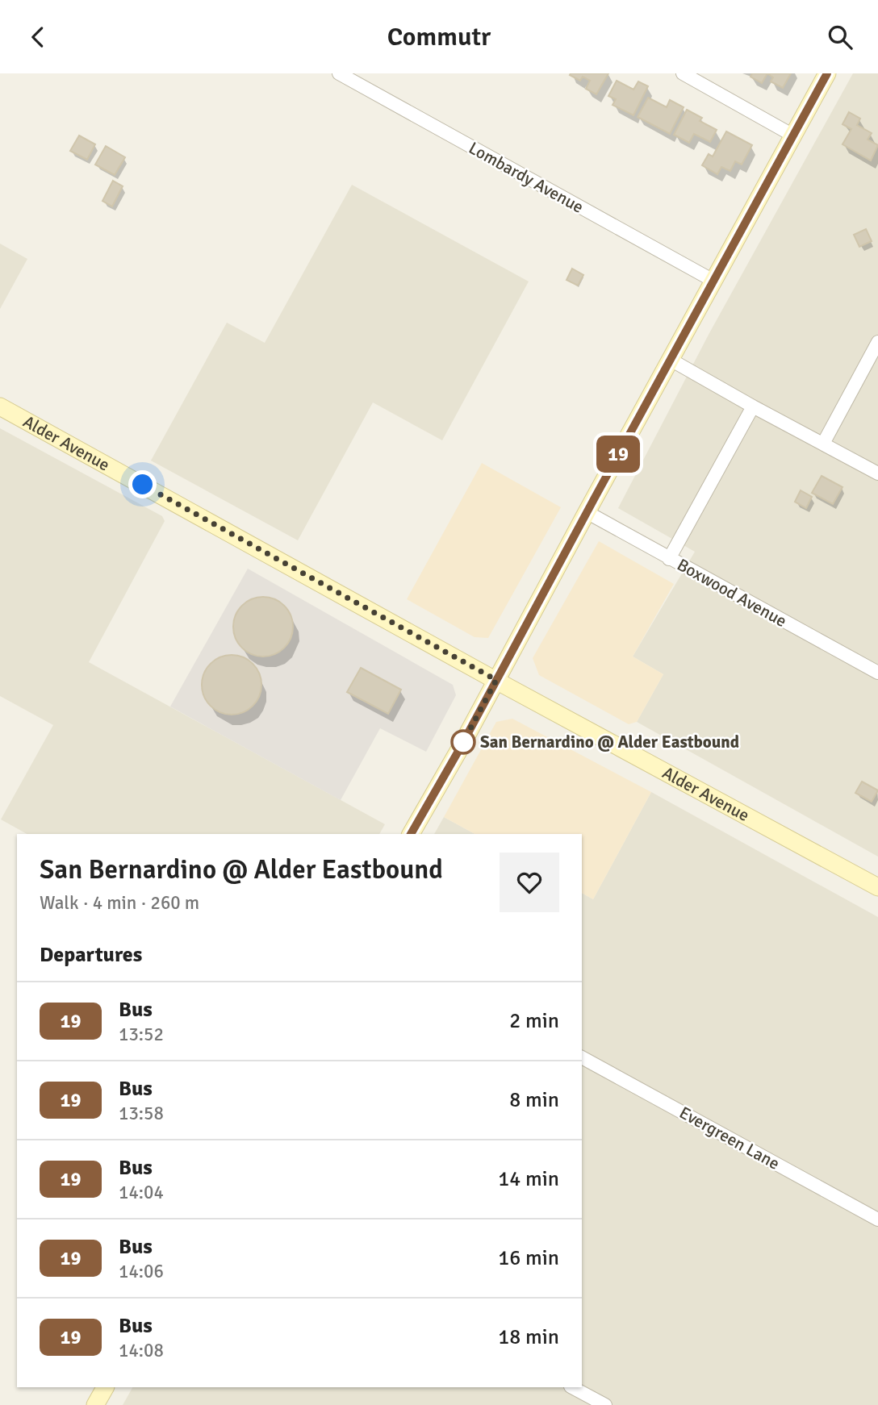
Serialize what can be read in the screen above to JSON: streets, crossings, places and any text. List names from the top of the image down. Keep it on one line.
{"streets":{"main road":["Alder Avenue"],"street":["Lombardy Avenue","Boxwood Avenue","Evergreen Lane"]},"places":["San Bernardino @ Alder Eastbound"],"lines":["bus line 19"],"page":{"header":"Commutr","on_map":"19","heading":[["San Bernardino @ Alder Eastbound","Walk · 4 min · 260 m"],"Departures"],"list":[{"mark":"19","name":"Bus","note":"13:52","value":"2 min"},{"mark":"19","name":"Bus","note":"13:58","value":"8 min"},{"mark":"19","name":"Bus","note":"14:04","value":"14 min"},{"mark":"19","name":"Bus","note":"14:06","value":"16 min"},{"mark":"19","name":"Bus","note":"14:08","value":"18 min"}]}}
